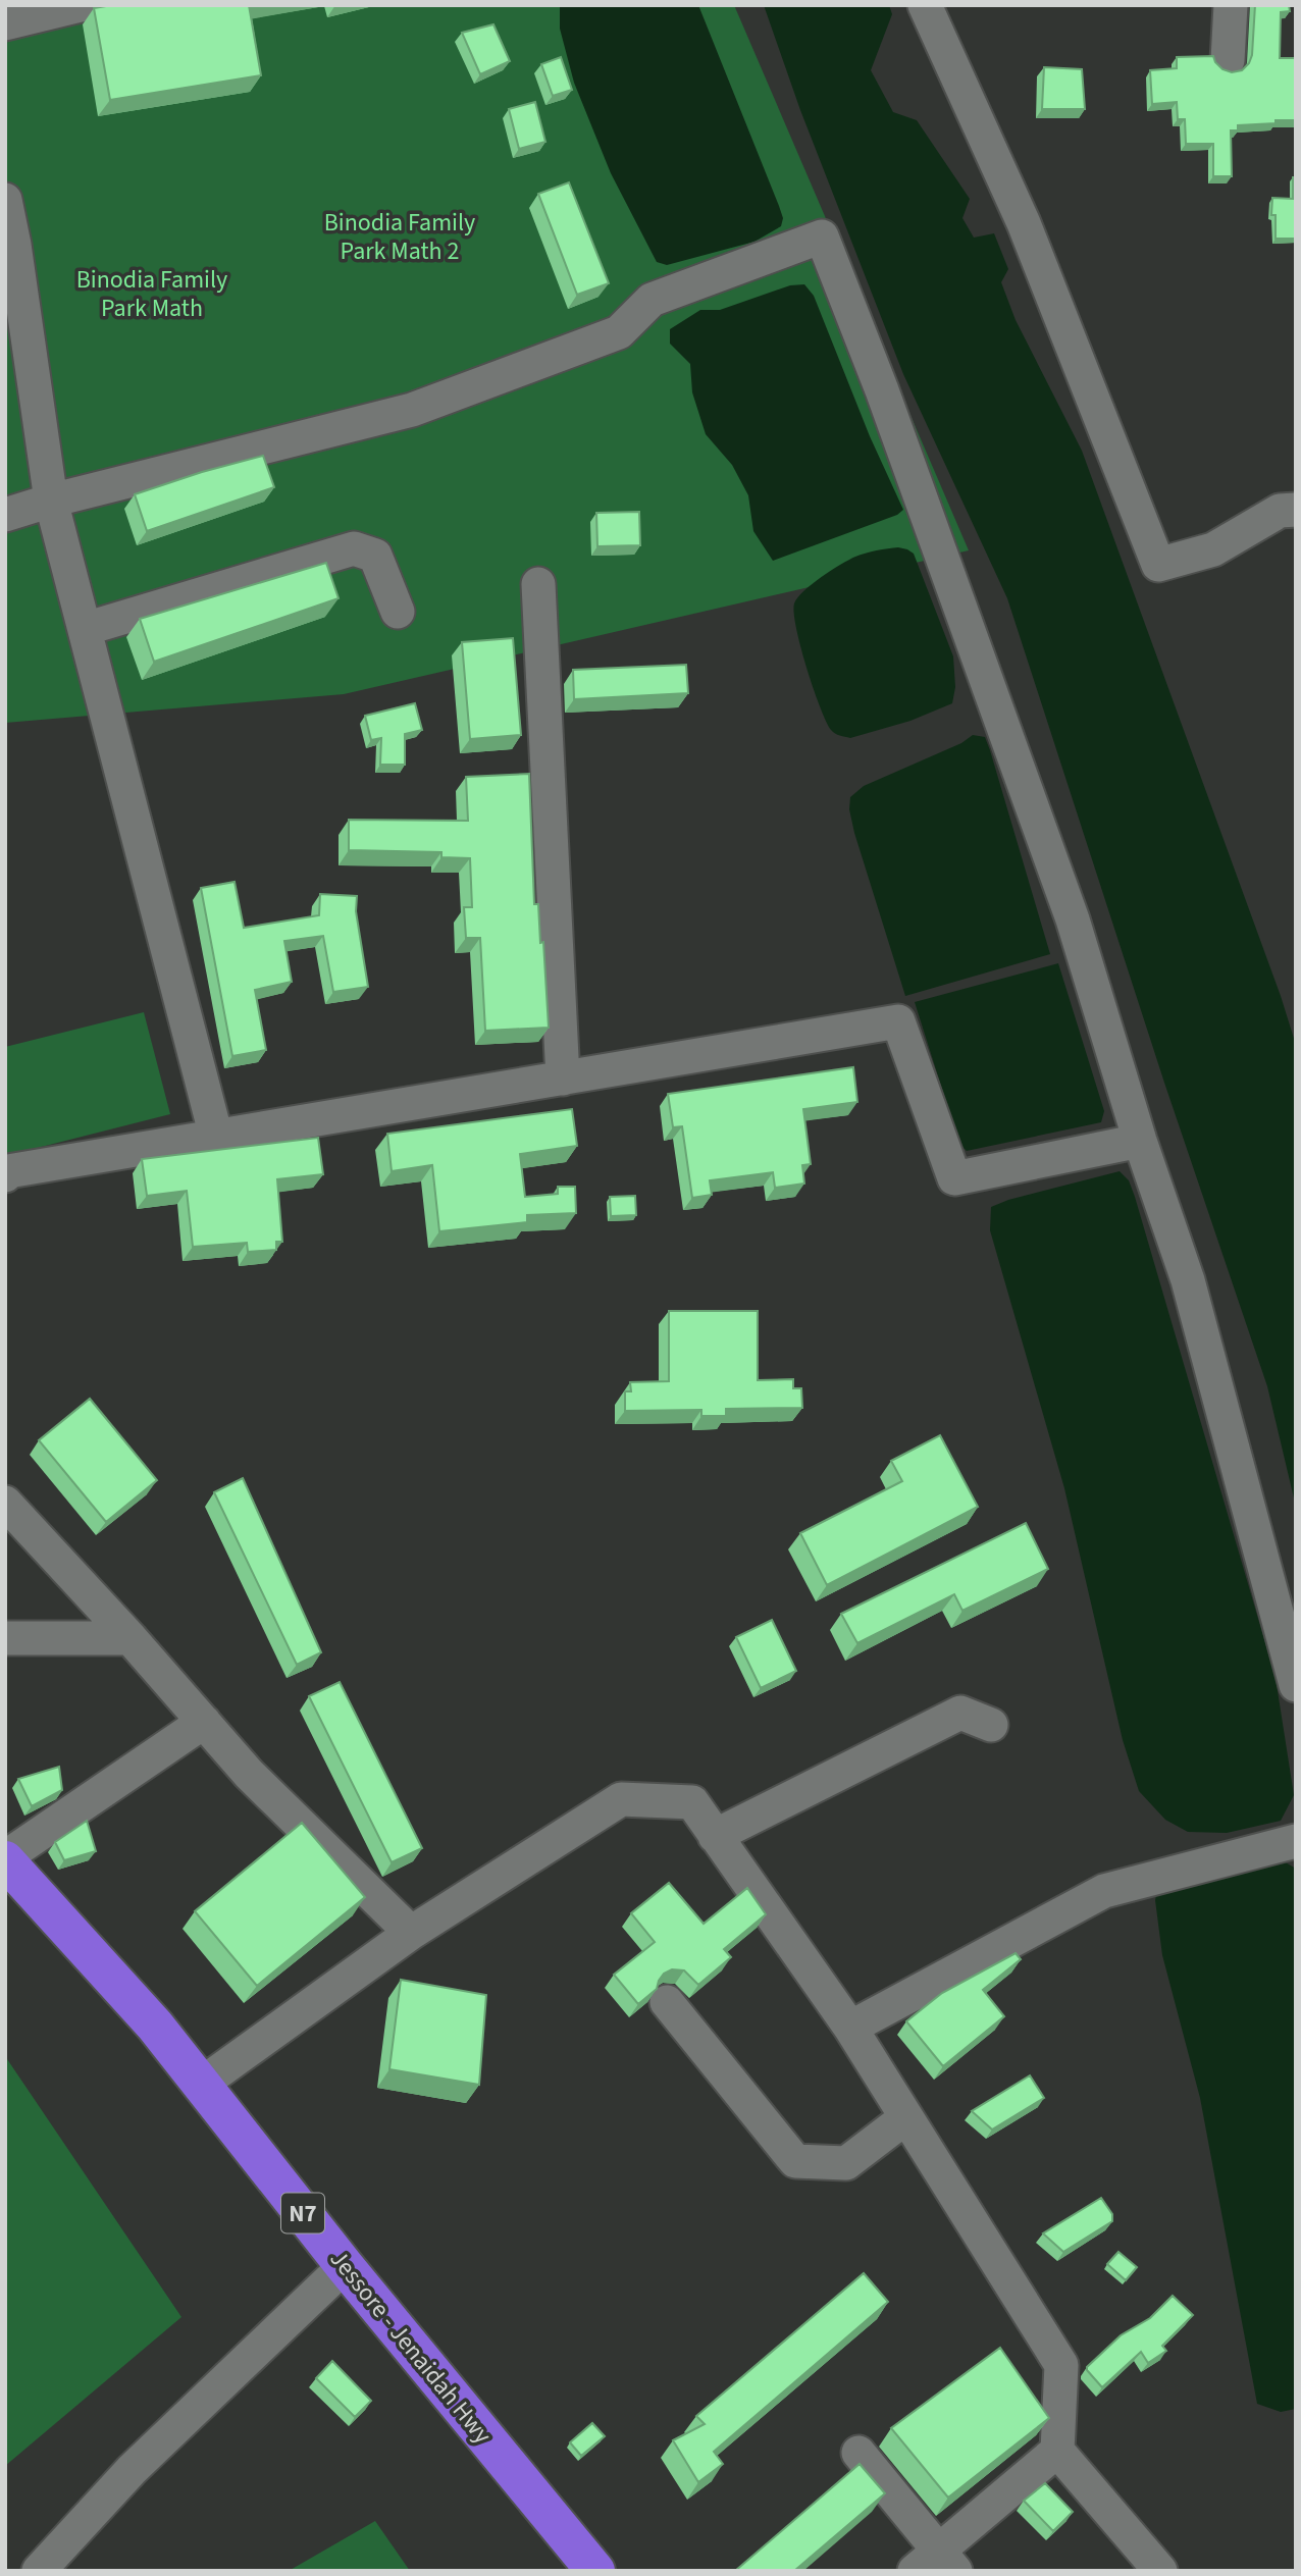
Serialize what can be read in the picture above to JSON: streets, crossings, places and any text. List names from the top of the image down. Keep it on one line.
{"streets":{"highway":["N7","Jessore - Jenaidah Hwy"]},"parks":["Binodia Family Park Math 2","Binodia Family Park Math"]}
